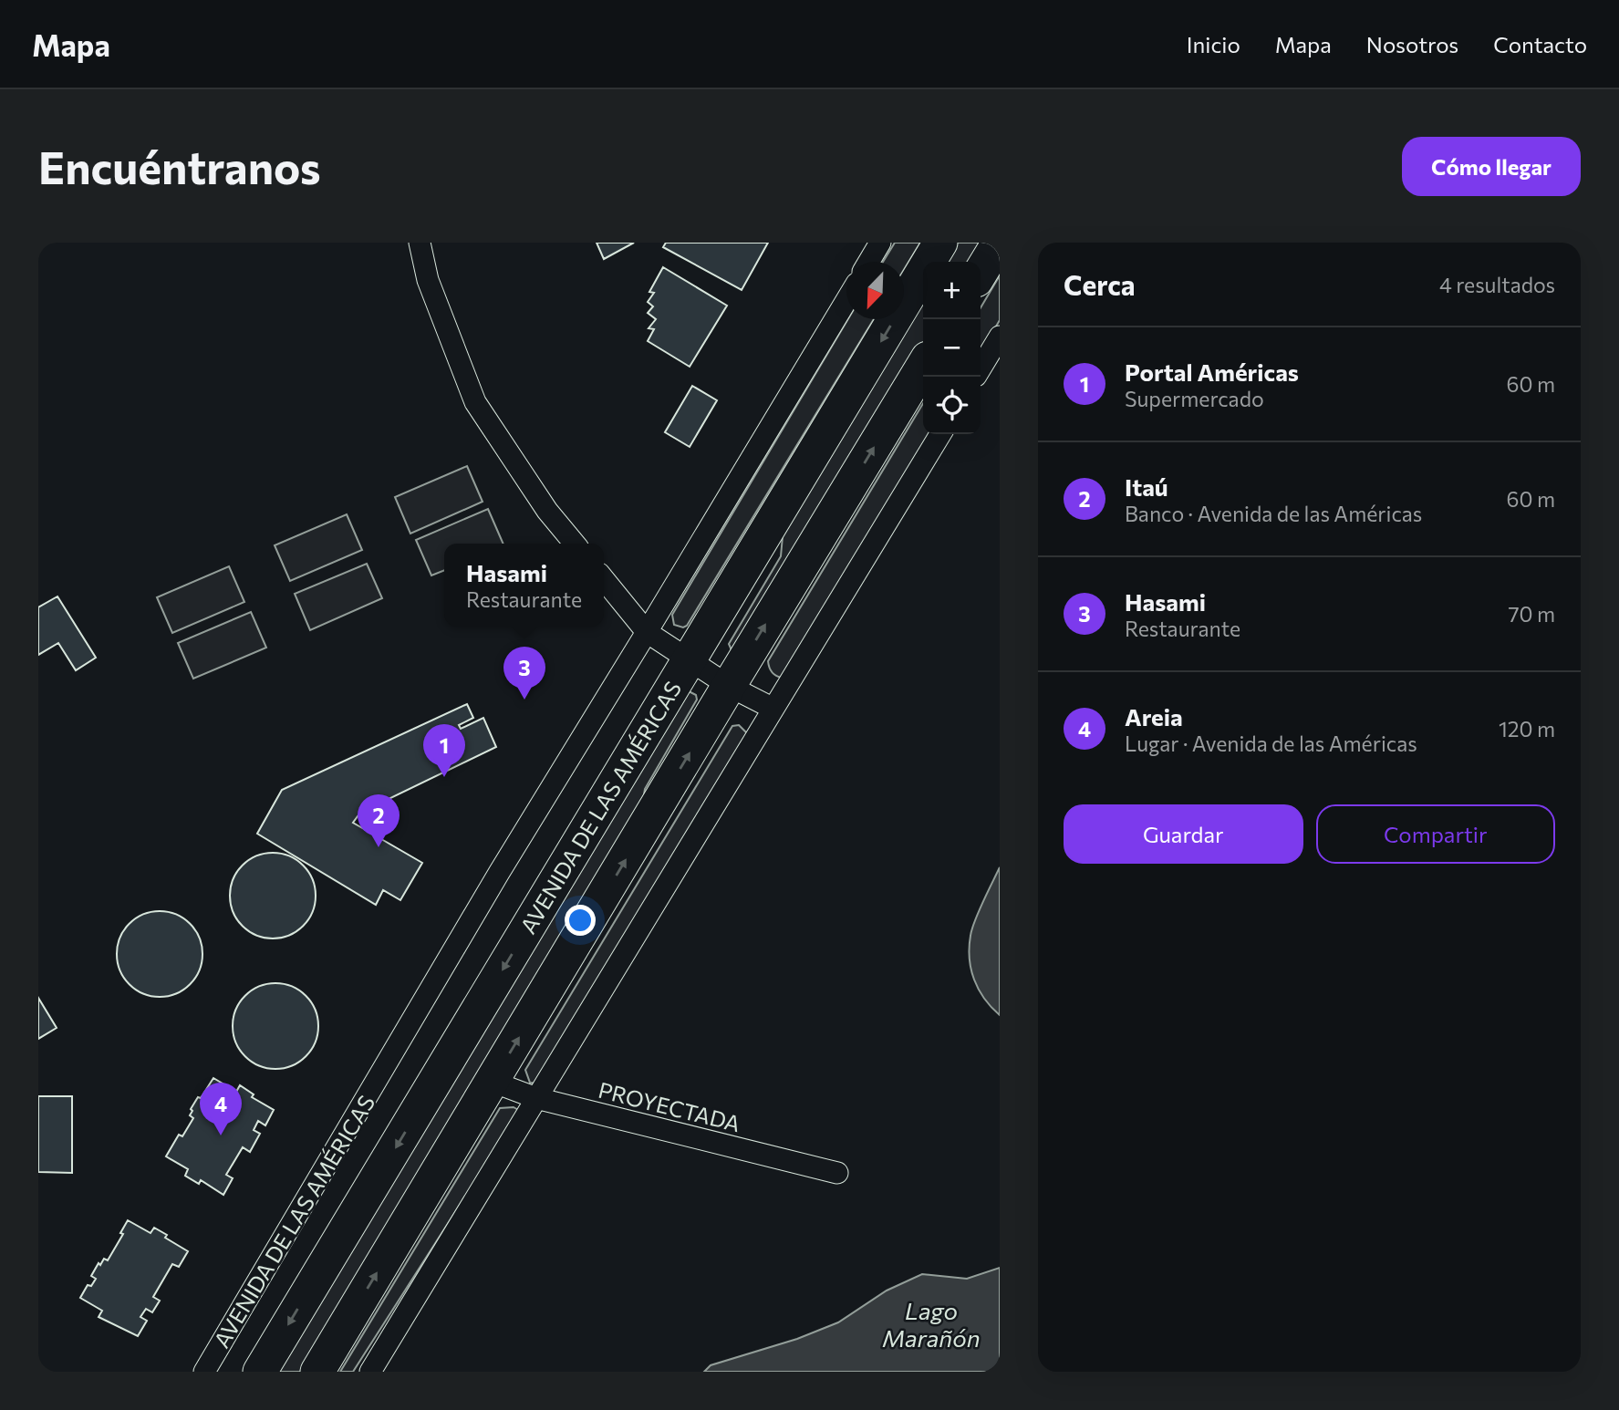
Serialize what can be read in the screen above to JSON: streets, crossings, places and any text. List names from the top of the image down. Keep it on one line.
{"streets":{"highway":["AVENIDA DE LAS AMÉRICAS"],"street":["PROYECTADA"]},"water":["Lago Marañón"],"north":"bottom left","page":{"header":"Mapa","nav":["Inicio","Mapa","Nosotros","Contacto"],"buttons":["Cómo llegar",["Guardar","Compartir"]],"title":"Encuéntranos","heading":["Cerca","4 resultados"],"map_buttons":["+","−"],"list":[{"mark":"1","name":"Portal Américas","note":"Supermercado","value":"60 m"},{"mark":"2","name":"Itaú","note":"Banco · Avenida de las Américas","value":"60 m"},{"mark":"3","name":"Hasami","note":"Restaurante","value":"70 m"},{"mark":"4","name":"Areia","note":"Lugar · Avenida de las Américas","value":"120 m"}],"popup":["Hasami","Restaurante"],"pins":["3","1","2","4"]}}
